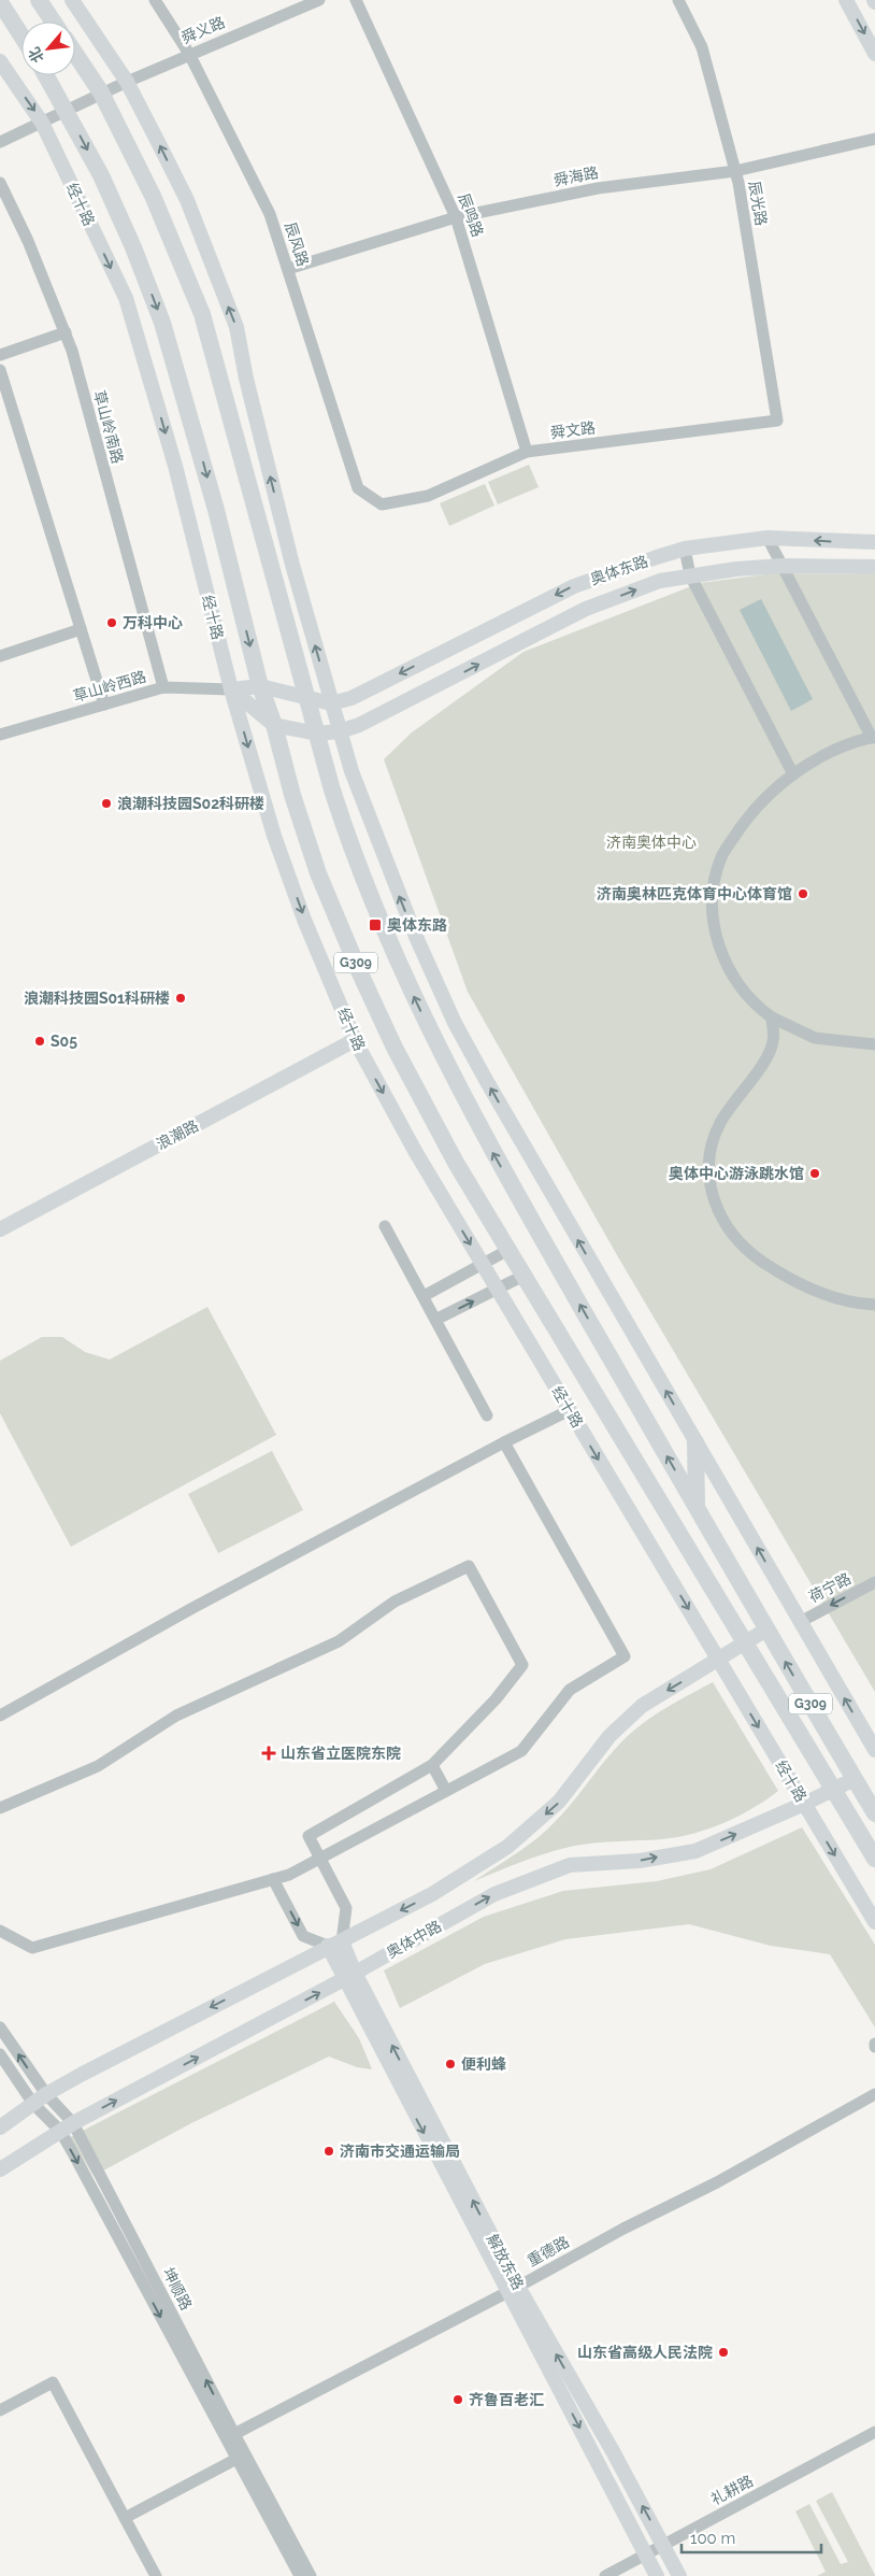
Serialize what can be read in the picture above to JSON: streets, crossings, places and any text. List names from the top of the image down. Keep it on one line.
{"streets":{"highway":["经十路","G309"],"main road":["奥体东路","浪潮路","奥体中路","解放东路"],"street":["舜义路","舜海路","辰光路","辰鸣路","辰风路","草山岭南路","舜文路","草山岭西路","荷宁路","重德路","坤顺路","礼耕路"]},"crossings":[["舜义路","经十路"],["舜义路","辰风路"],["舜义路","G309"],["舜海路","辰光路"],["舜海路","辰鸣路"],["舜海路","辰风路"],["辰光路","舜文路"],["经十路","草山岭西路"],["经十路","浪潮路"],["经十路","奥体中路"],["辰鸣路","舜文路"],["辰风路","舜文路"],["草山岭南路","草山岭西路"],["G309","奥体中路"],["奥体中路","解放东路"],["奥体中路","坤顺路"],["重德路","解放东路"],["重德路","坤顺路"],["解放东路","礼耕路"]],"one_way":["荷宁路"],"parks":["济南奥体中心"],"places":{"other":["万科中心","浪潮科技园S02科研楼","济南奥林匹克体育中心体育馆","浪潮科技园S01科研楼","S05","奥体中心游泳跳水馆","便利蜂","济南市交通运输局","山东省高级人民法院","齐鲁百老汇"],"transit":["奥体东路"],"health":["山东省立医院东院"]},"scale_bar":"100 m","north":"bottom left"}
